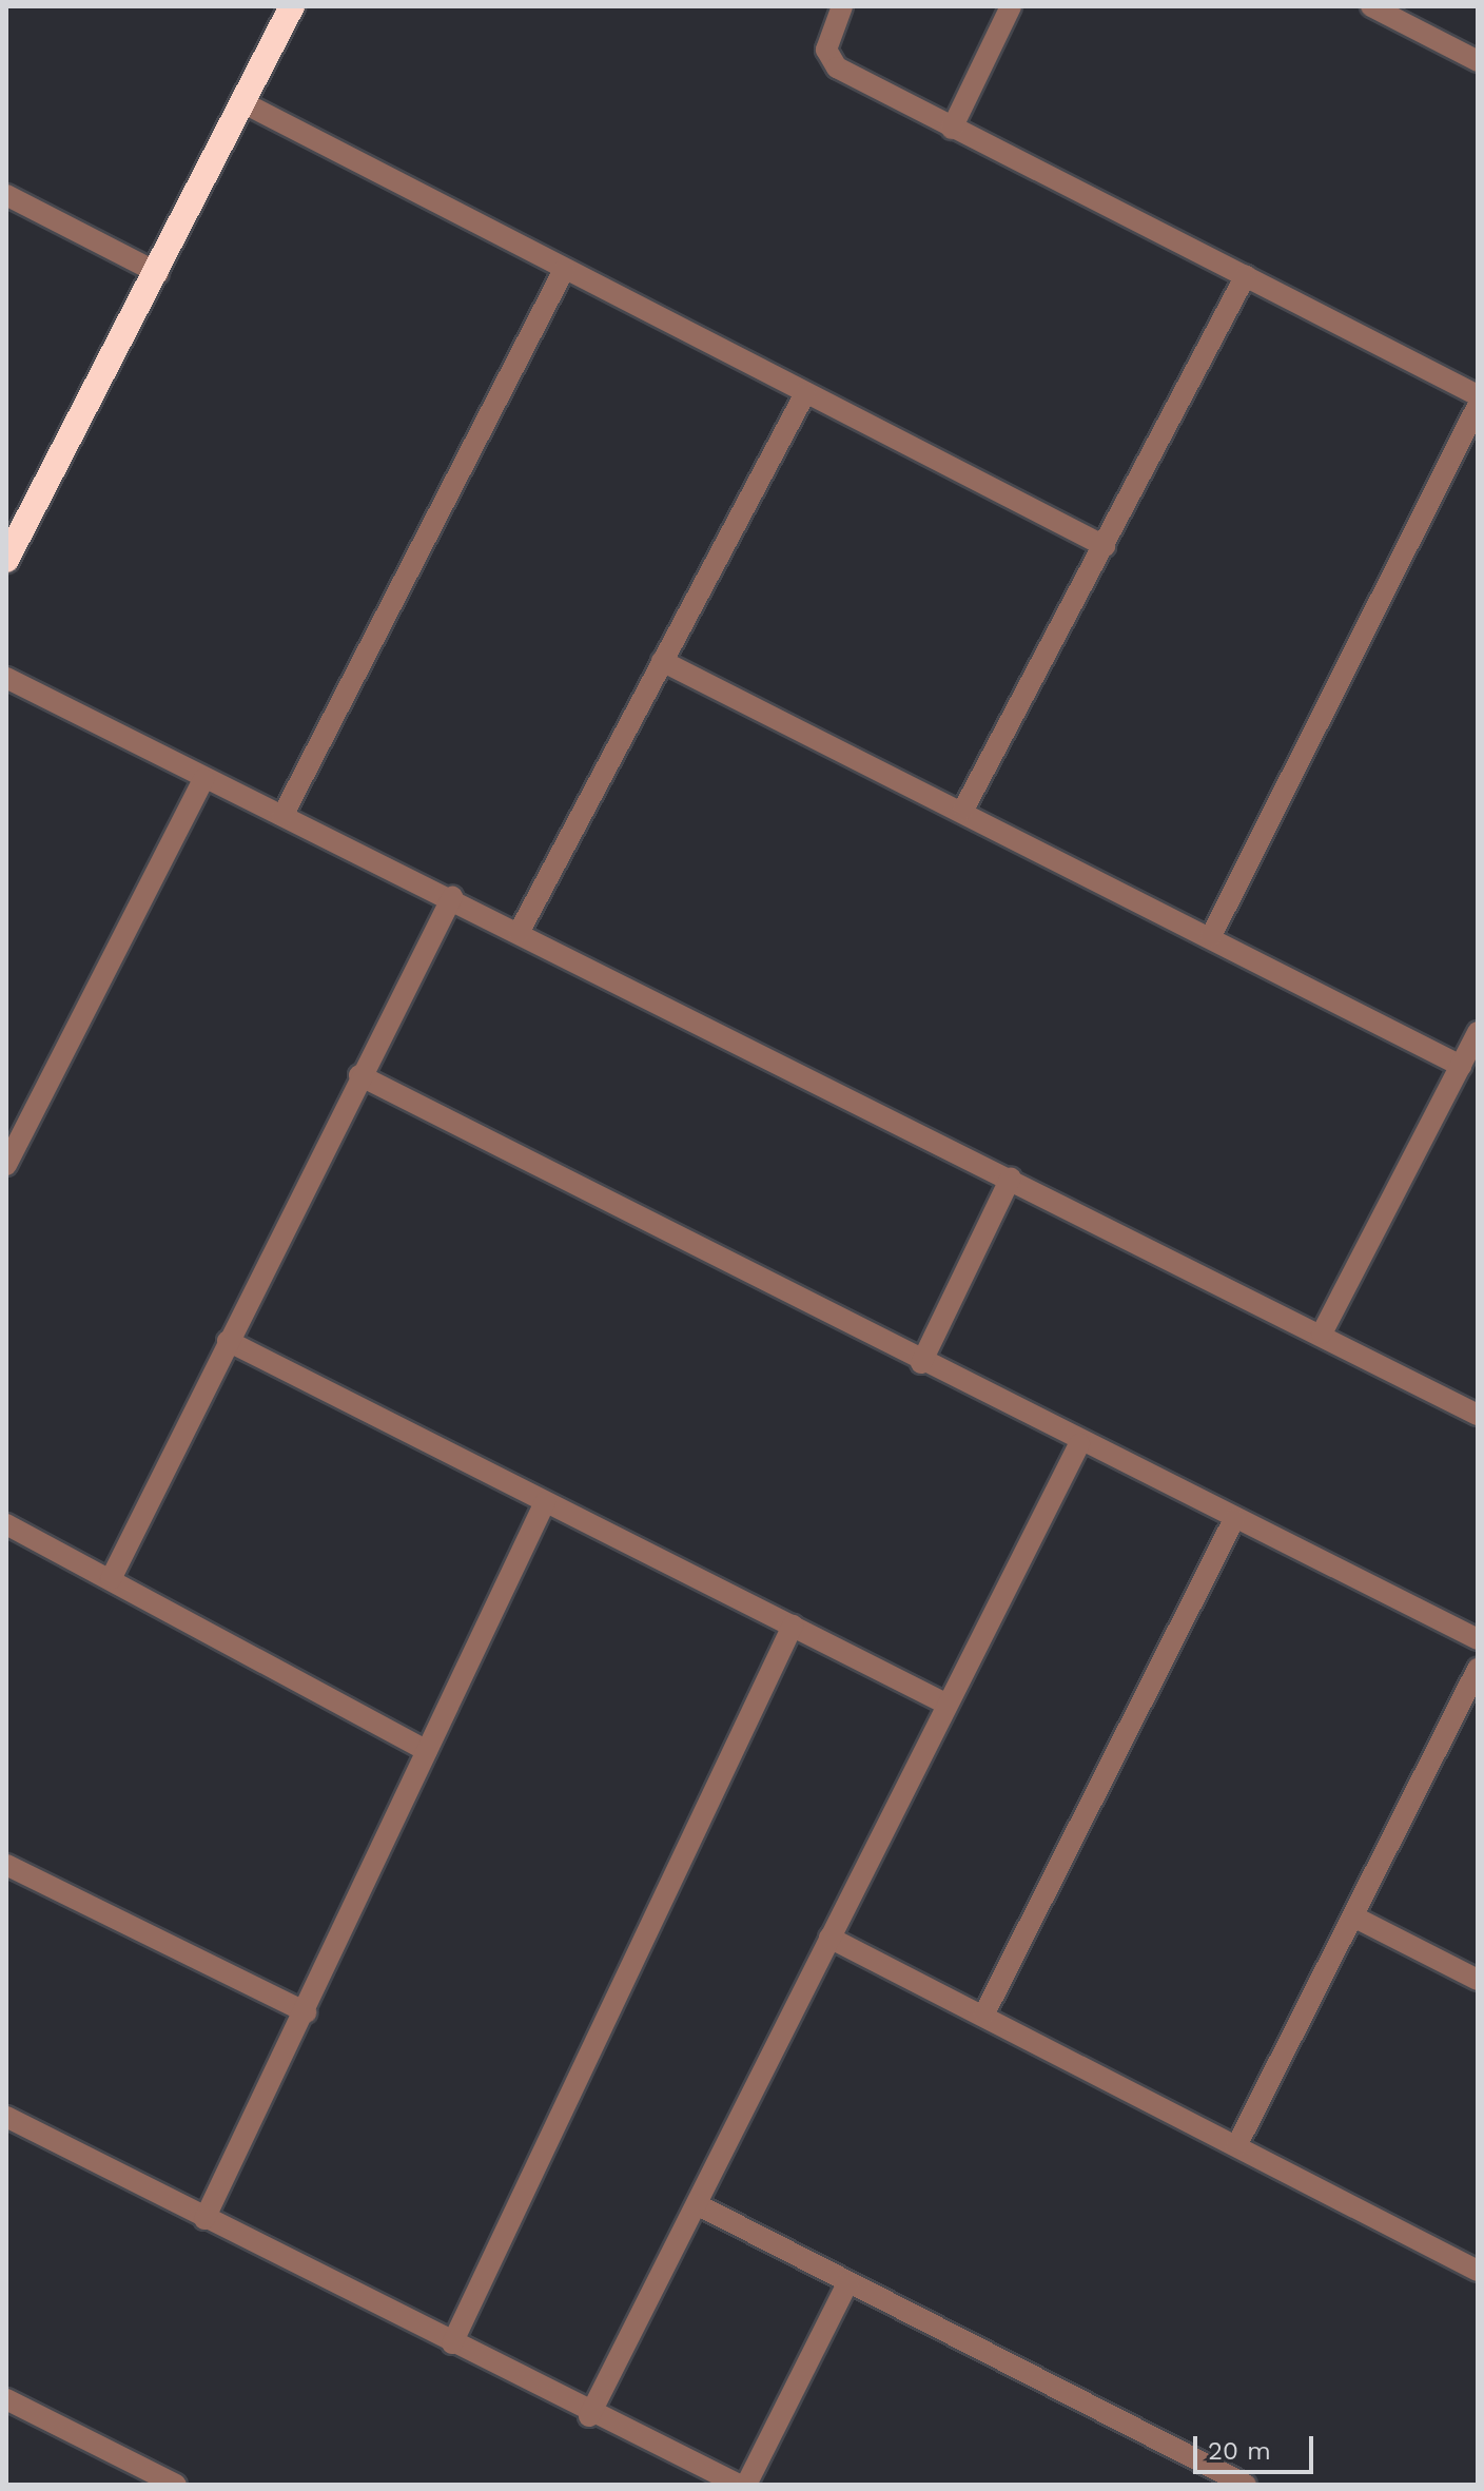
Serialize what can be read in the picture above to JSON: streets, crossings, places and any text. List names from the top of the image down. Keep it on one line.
{"scale_bar":"20 m"}
